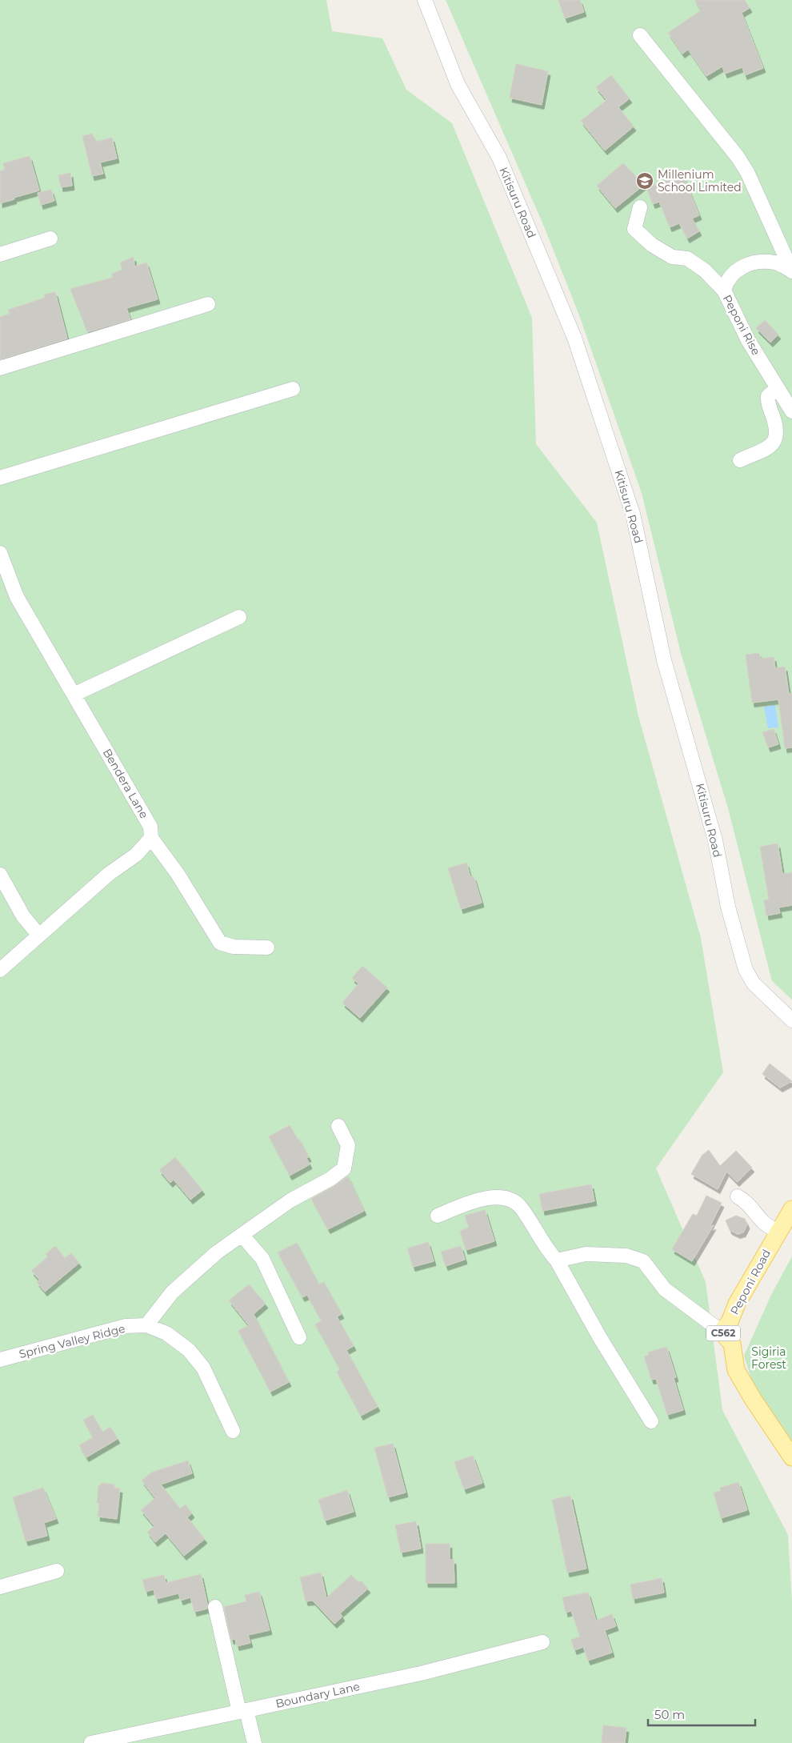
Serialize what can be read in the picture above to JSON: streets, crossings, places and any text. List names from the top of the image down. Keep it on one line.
{"streets":{"main road":["Peponi Road","C562"],"street":["Kitisuru Road","Peponi Rise","Bendera Lane","Spring Valley Ridge","Boundary Lane"]},"crossings":[["Peponi Road","C562"]],"parks":["Sigiria Forest"],"places":{"school or university":["Millenium School Limited"]},"scale_bar":"50 m"}
